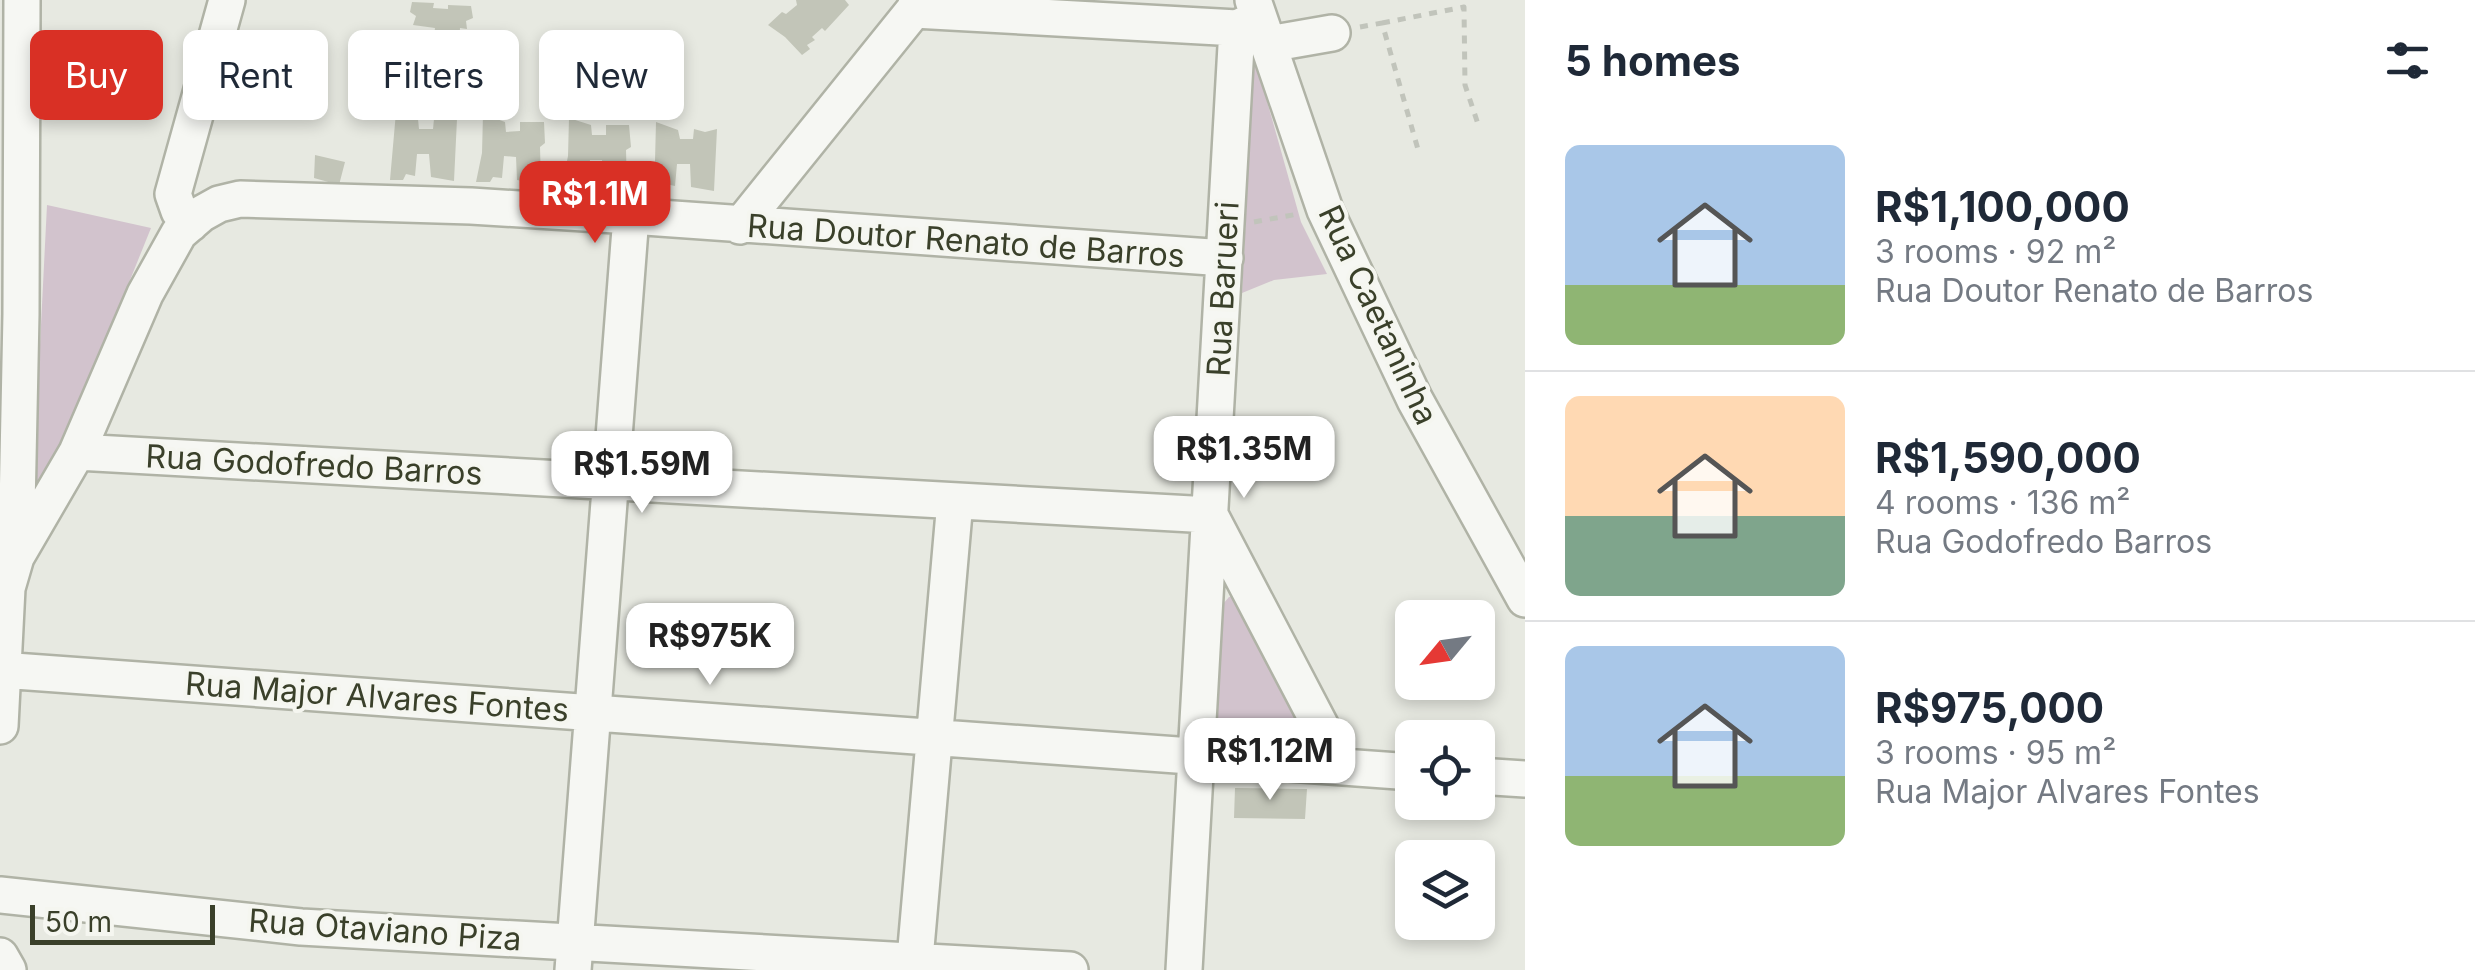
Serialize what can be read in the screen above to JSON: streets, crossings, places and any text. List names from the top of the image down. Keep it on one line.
{"streets":{"street":["Rua Doutor Renato de Barros","Rua Barueri","Rua Caetaninha","Rua Godofredo Barros","Rua Major Alvares Fontes","Rua Otaviano Piza"]},"crossings":[["Rua Doutor Renato de Barros","Rua Barueri"],["Rua Doutor Renato de Barros","Rua Godofredo Barros"],["Rua Barueri","Rua Caetaninha"],["Rua Barueri","Rua Godofredo Barros"],["Rua Barueri","Rua Major Alvares Fontes"]],"scale_bar":"50 m","north":"bottom left","page":{"heading":"5 homes","chip":["Buy","Rent","Filters","New"],"list":[{"name":"R$1,100,000","note":"3 rooms · 92 m² · Rua Doutor Renato de Barros"},{"name":"R$1,590,000","note":"4 rooms · 136 m² · Rua Godofredo Barros"},{"name":"R$975,000","note":"3 rooms · 95 m² · Rua Major Alvares Fontes"}],"price":["R$1.1M","R$1.35M","R$1.59M","R$975K","R$1.12M"],"scale":"50 m"}}
